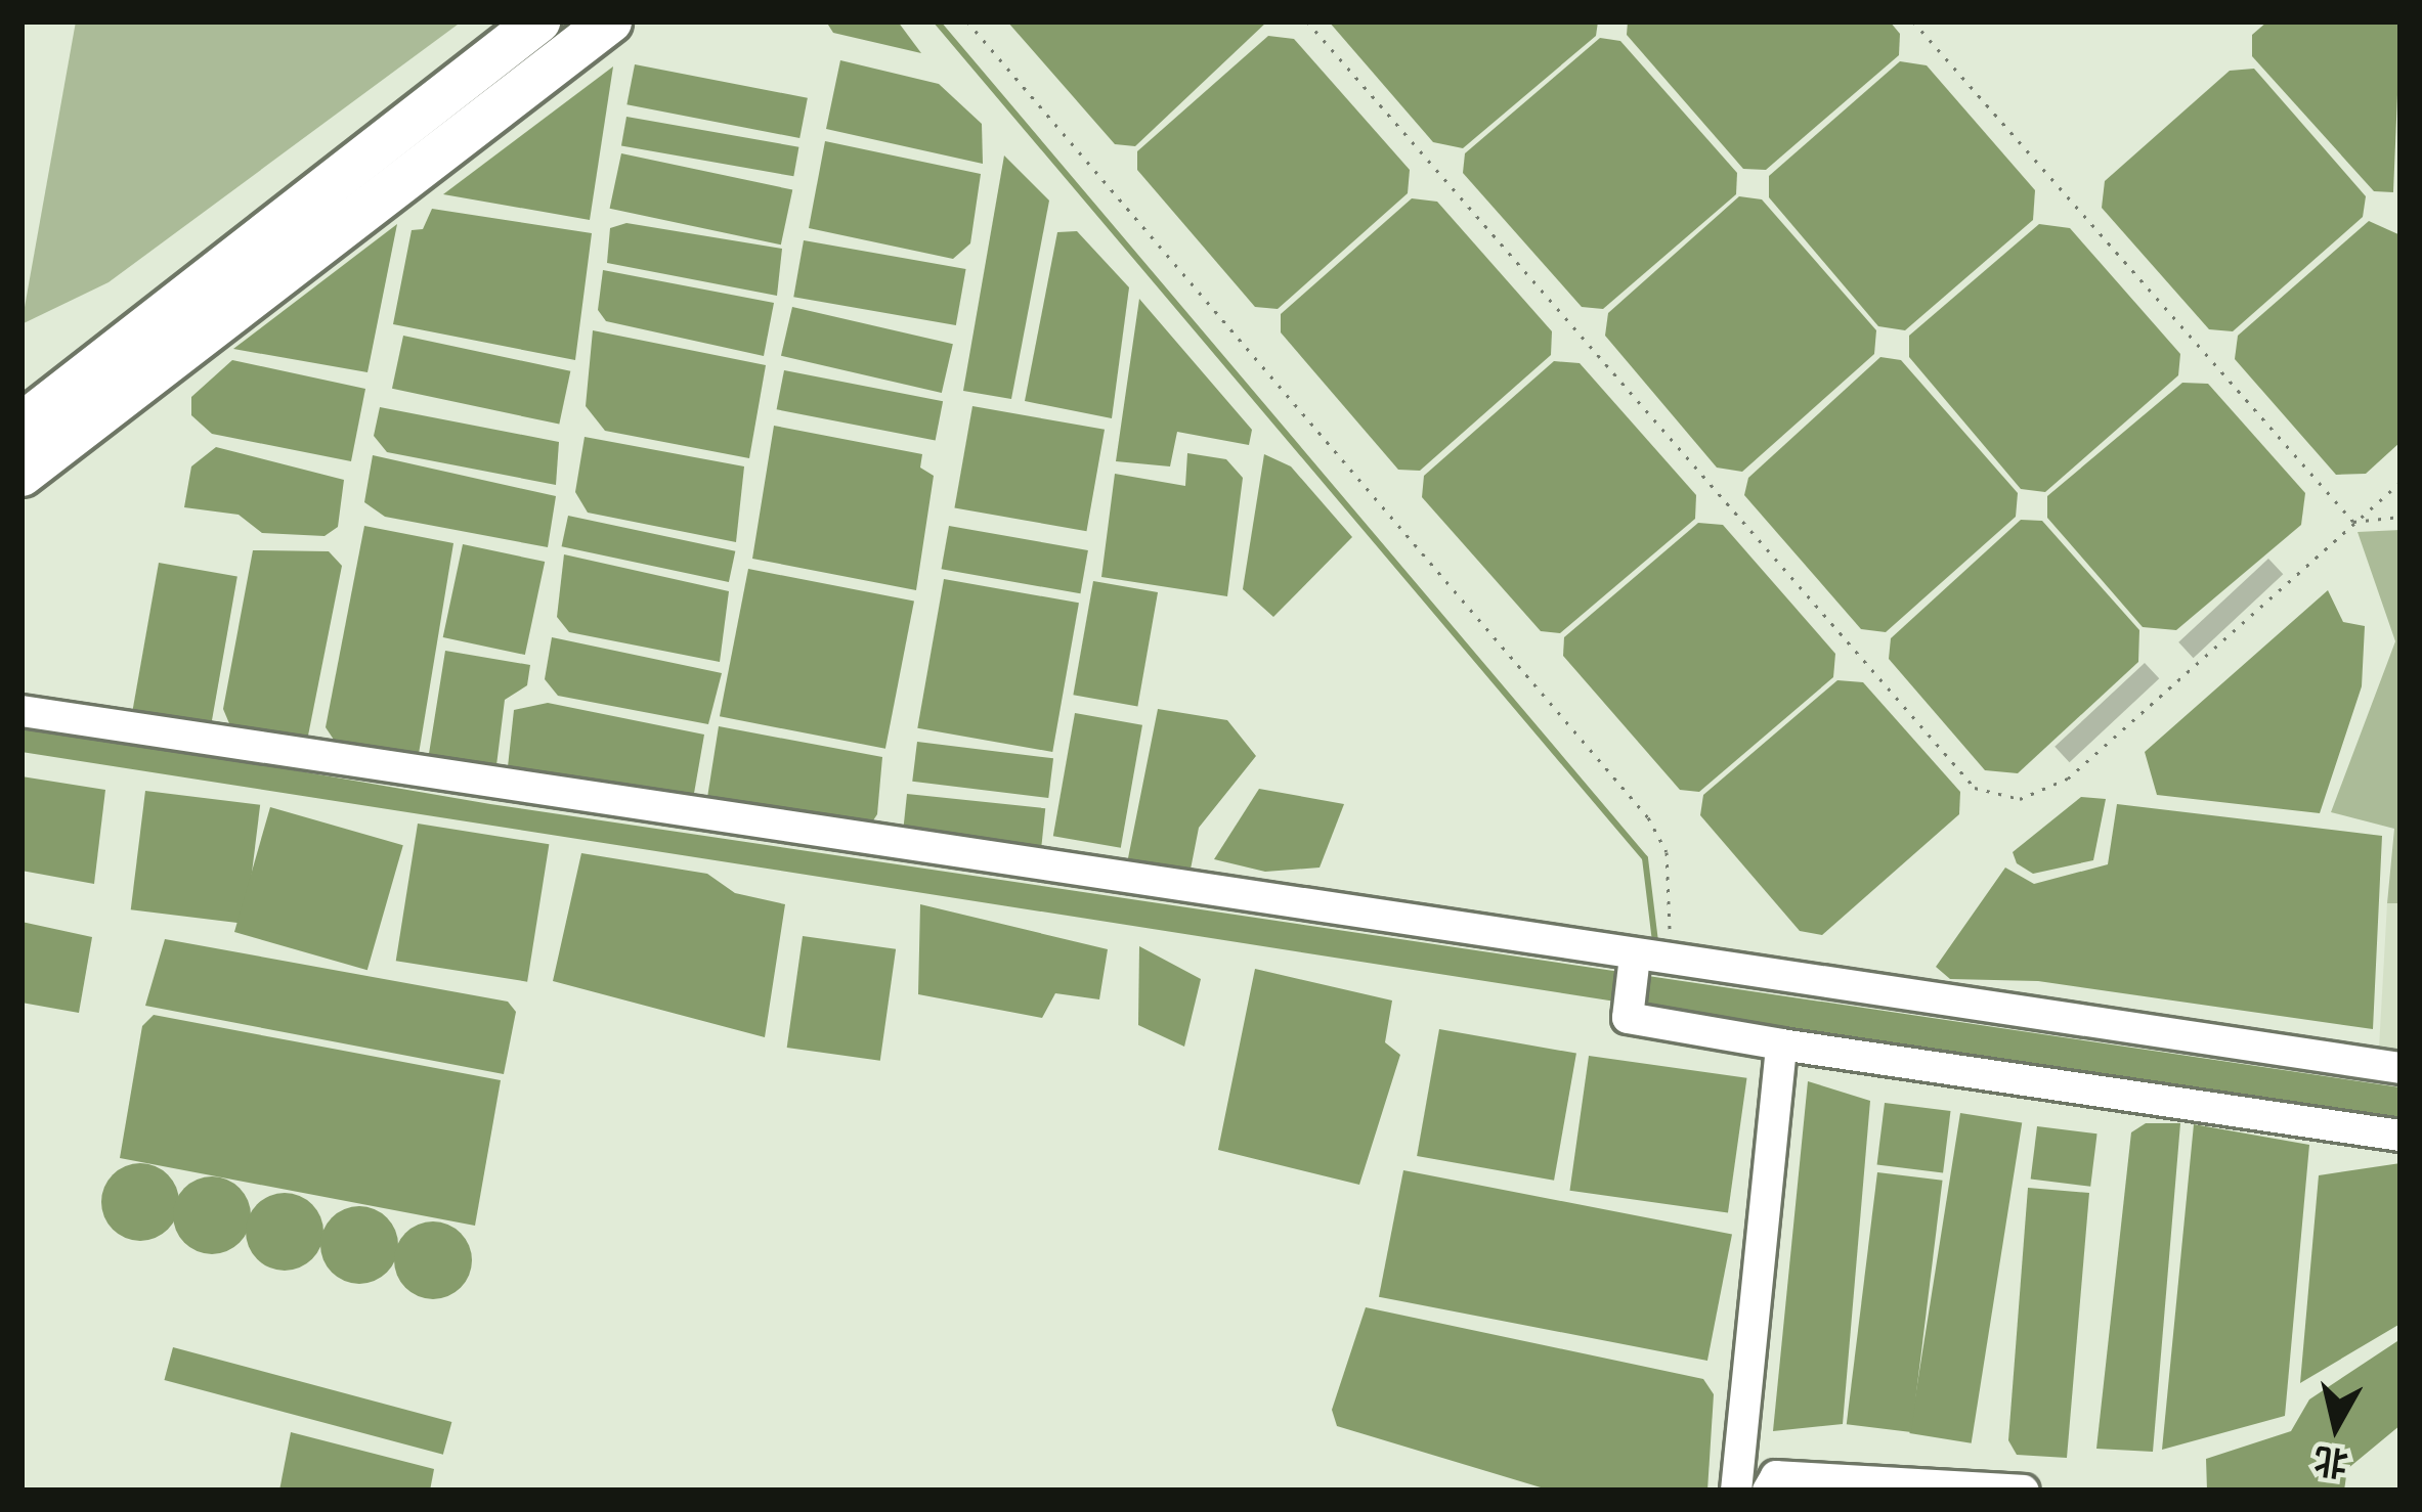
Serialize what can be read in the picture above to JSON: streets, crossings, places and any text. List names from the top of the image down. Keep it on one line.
{"north":"bottom"}
